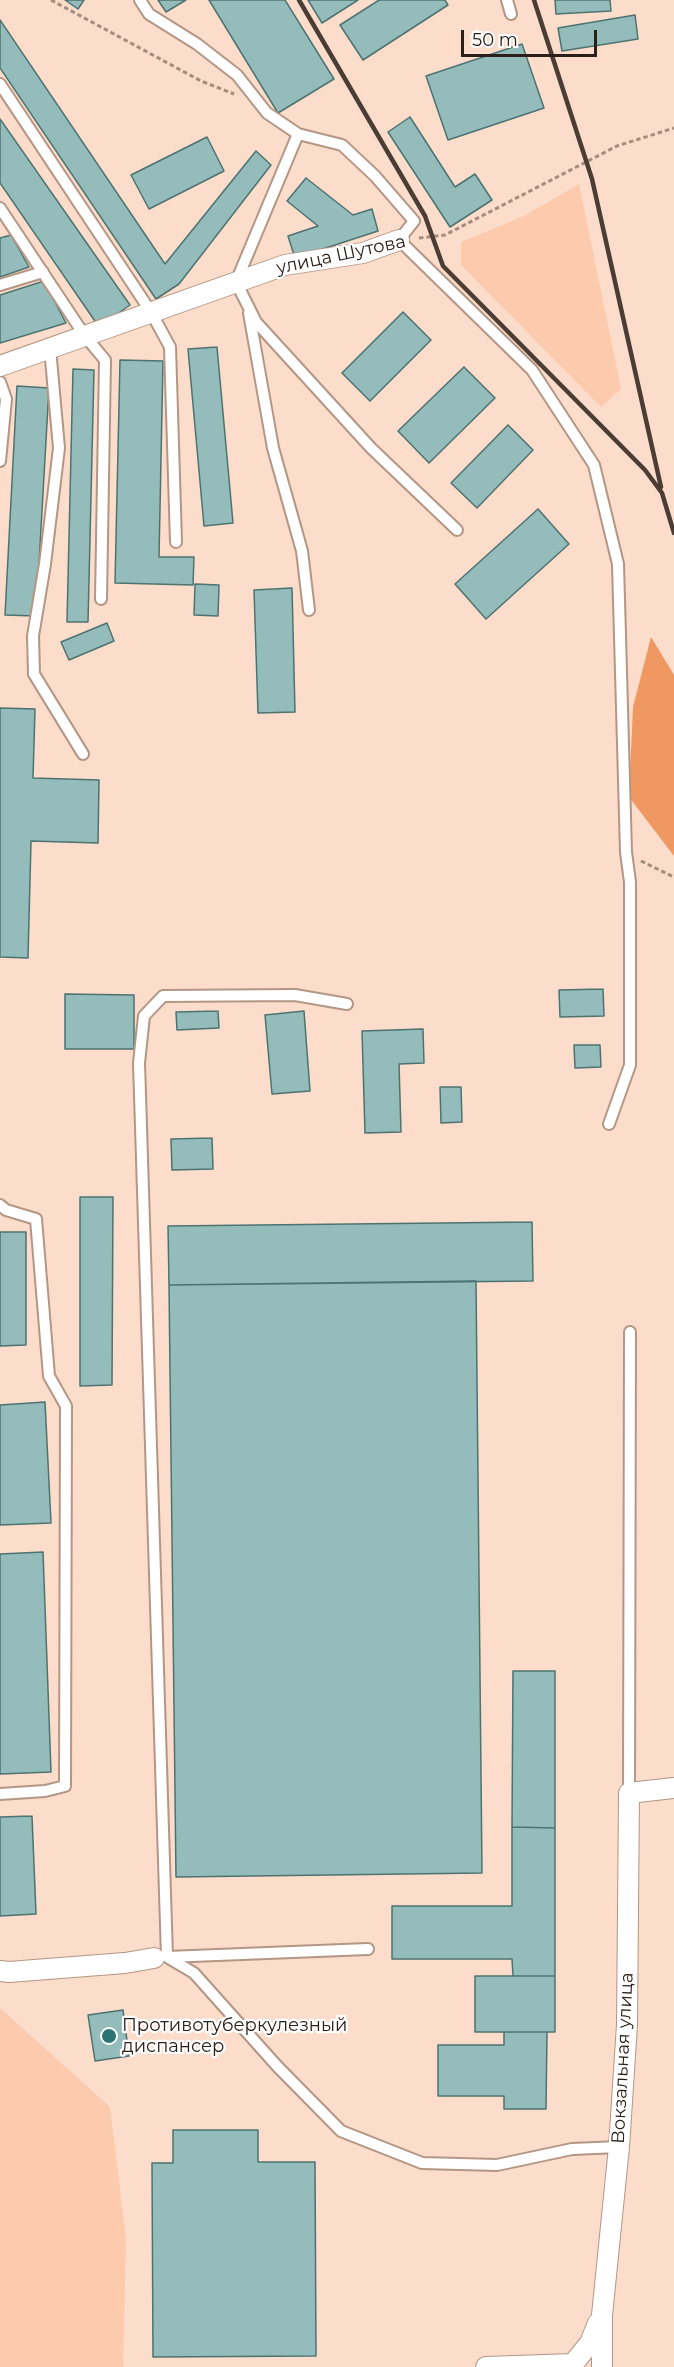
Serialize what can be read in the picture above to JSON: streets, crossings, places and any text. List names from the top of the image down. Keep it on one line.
{"streets":{"street":["улица Шутова","Вокзальная улица"]},"places":["Противотуберкулезный диспансер"],"scale_bar":"50 m"}
